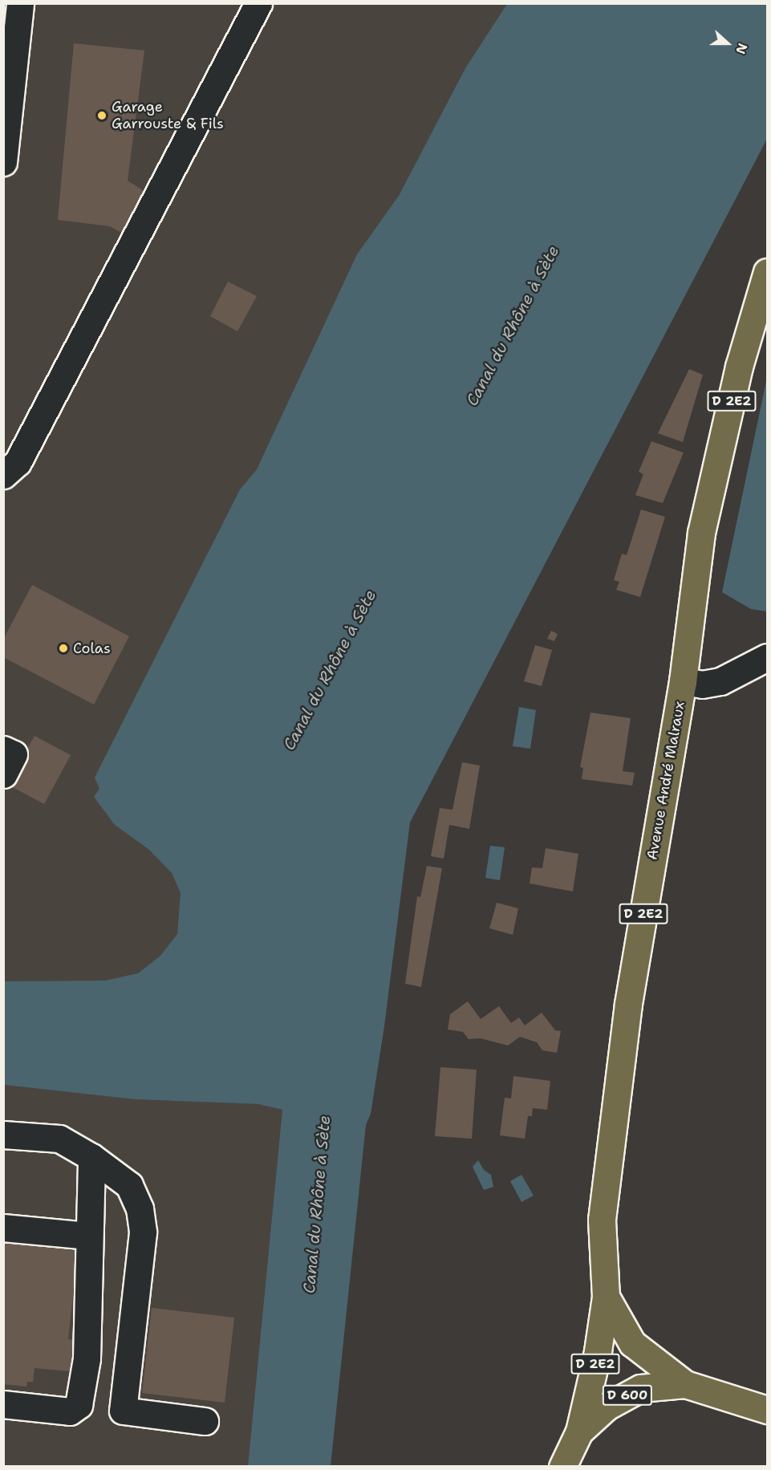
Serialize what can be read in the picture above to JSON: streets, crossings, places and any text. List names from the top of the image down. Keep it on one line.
{"streets":{"main road":["D 2E2","Avenue André Malraux","D 600"]},"crossings":[["Avenue André Malraux","D 600"]],"water":["Canal du Rhône à Sète"],"places":["Garage Garrouste & Fils","Colas"],"north":"right"}
